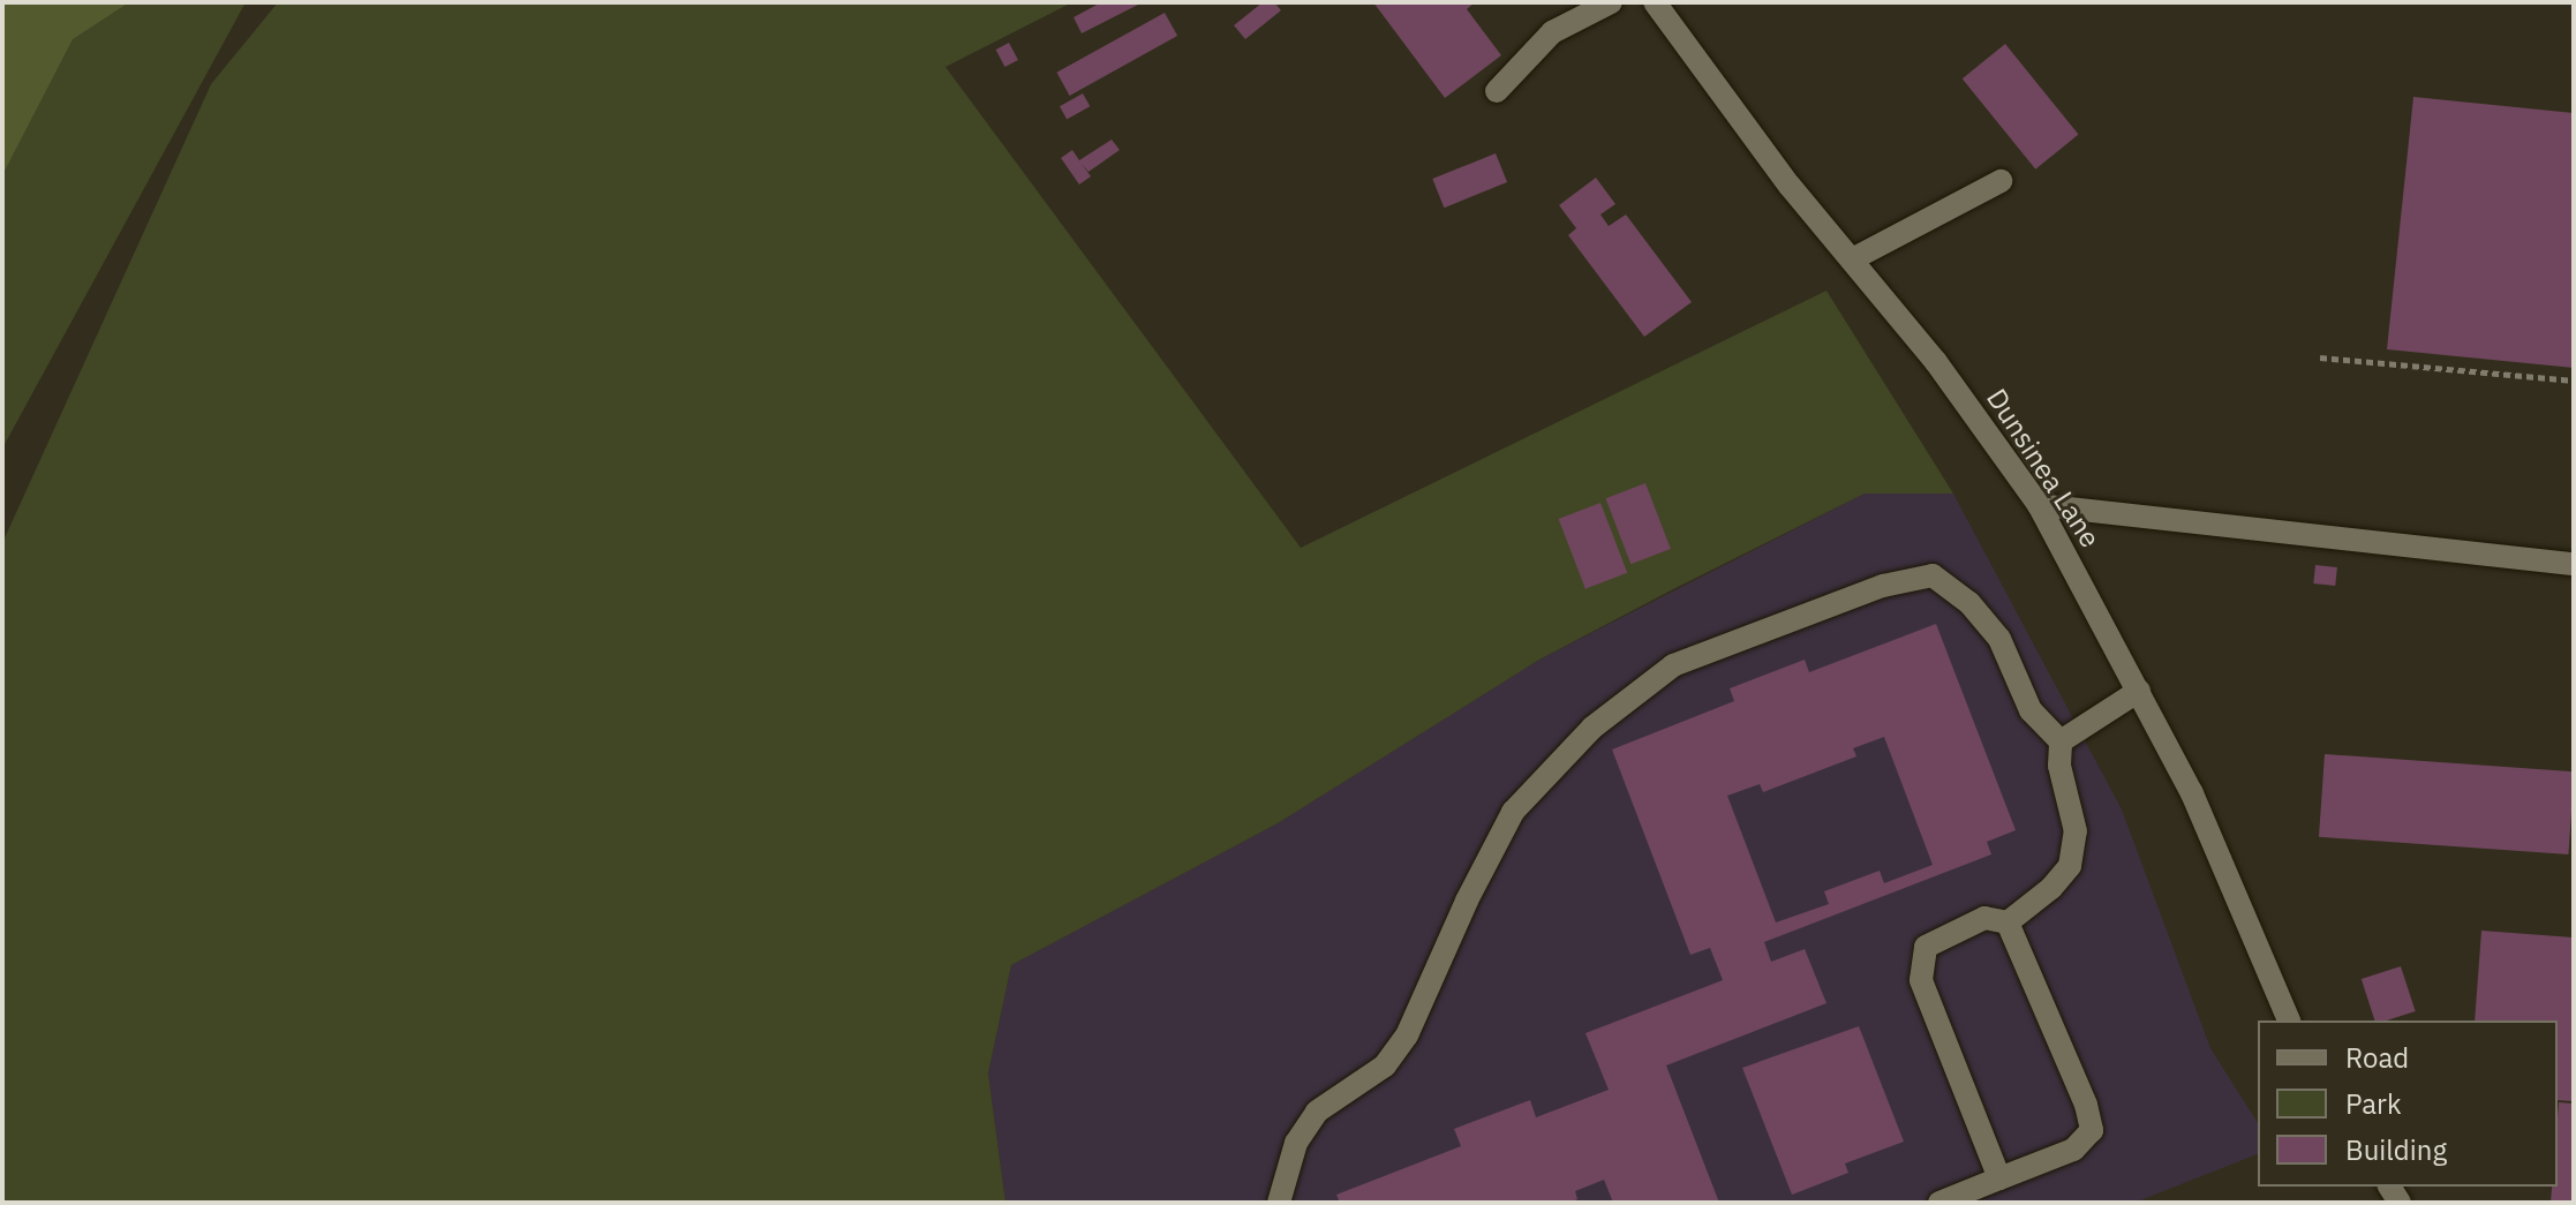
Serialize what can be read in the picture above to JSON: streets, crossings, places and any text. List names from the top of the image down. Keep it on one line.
{"streets":{"street":["Dunsinea Lane"]},"legend":["Road","Park","Building"]}
